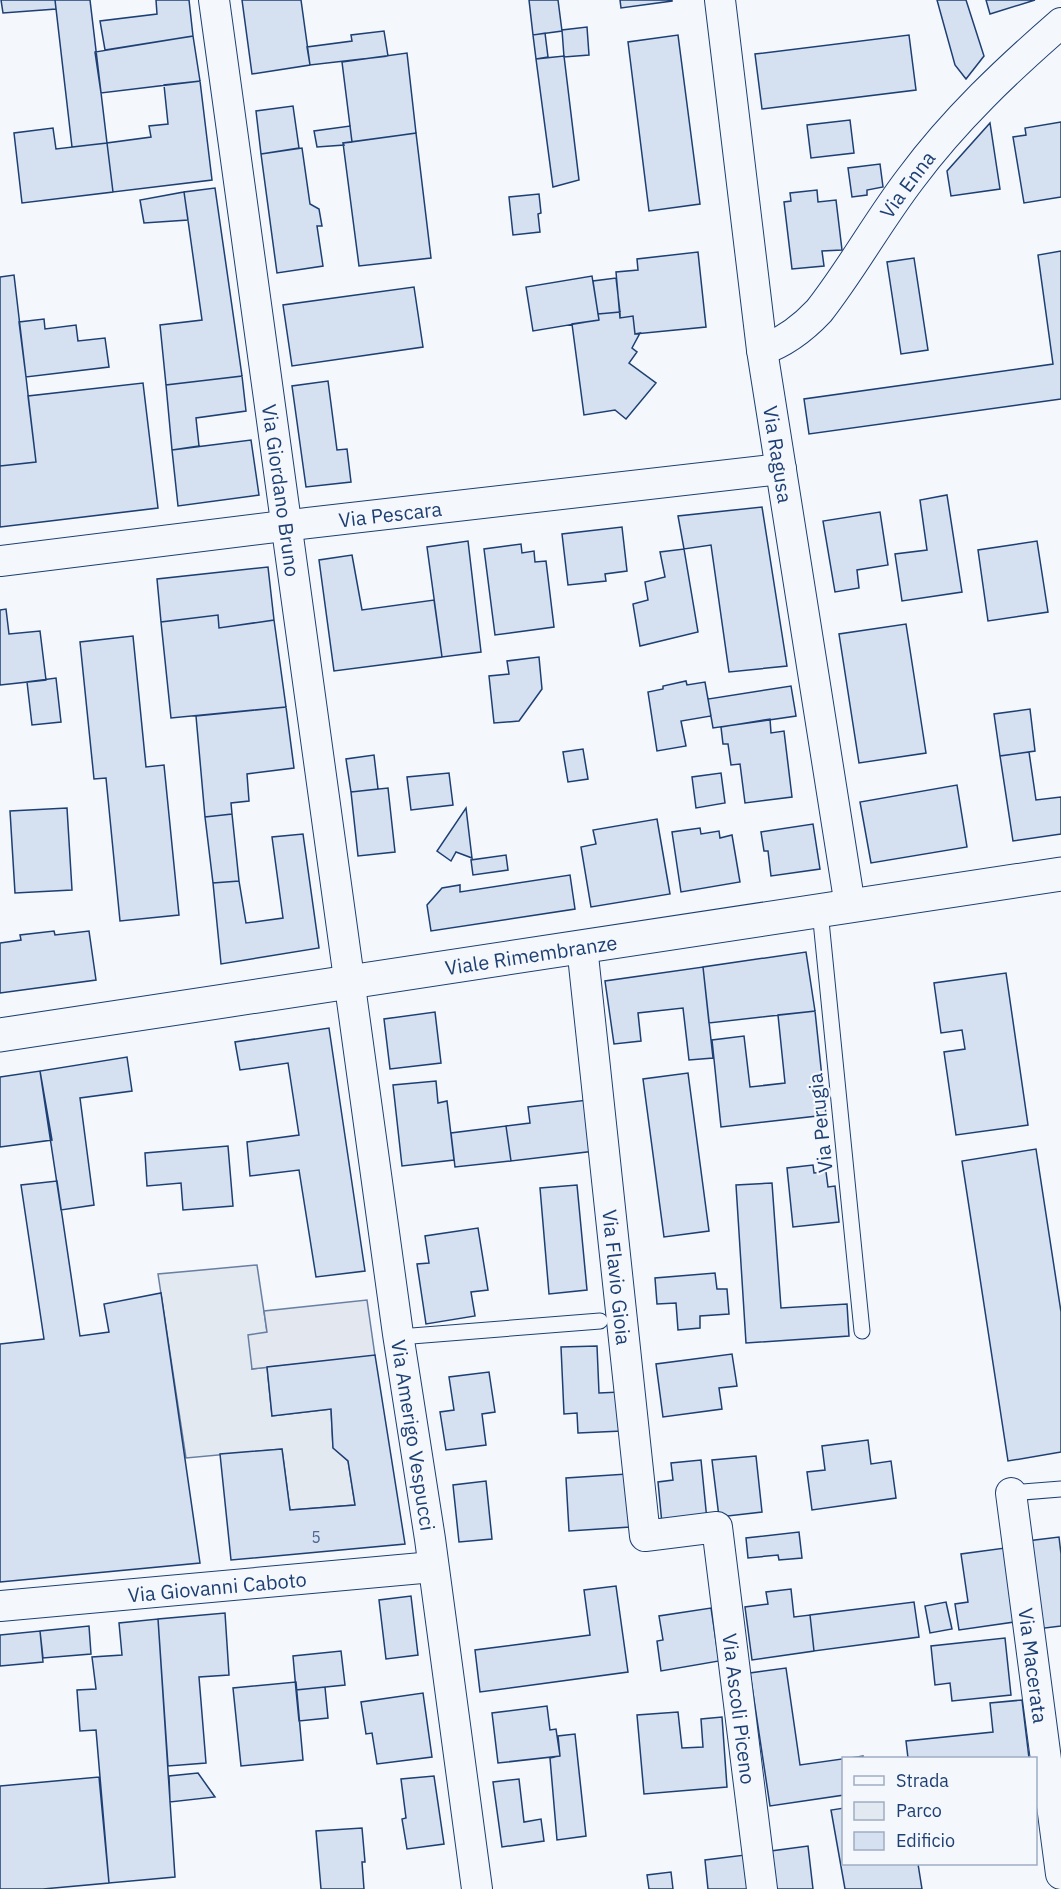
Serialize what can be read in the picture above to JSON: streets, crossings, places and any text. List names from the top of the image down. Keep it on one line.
{"streets":{"street":["Via Enna","Via Ragusa","Via Giordano Bruno","Via Pescara","Viale Rimembranze","Via Flavio Gioia","Via Amerigo Vespucci","Via Giovanni Caboto","Via Macerata","Via Ascoli Piceno"],"lane":["Via Perugia"]},"crossings":[["Via Enna","Via Ragusa"],["Via Ragusa","Via Pescara"],["Via Ragusa","Viale Rimembranze"],["Via Ragusa","Via Perugia"],["Via Giordano Bruno","Via Pescara"],["Via Giordano Bruno","Viale Rimembranze"],["Via Giordano Bruno","Via Amerigo Vespucci"],["Viale Rimembranze","Via Perugia"],["Viale Rimembranze","Via Flavio Gioia"],["Viale Rimembranze","Via Amerigo Vespucci"],["Via Flavio Gioia","Via Ascoli Piceno"],["Via Amerigo Vespucci","Via Giovanni Caboto"]],"house_numbers":["5"],"legend":["Strada","Parco","Edificio"]}
